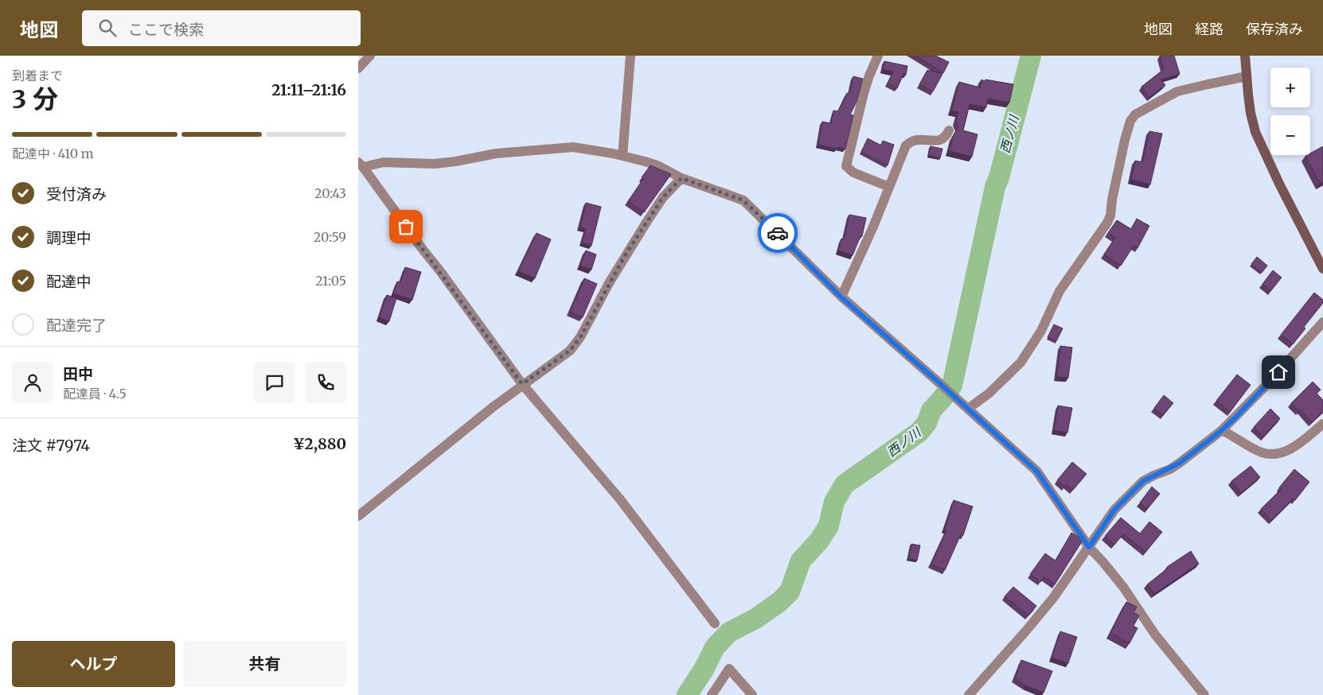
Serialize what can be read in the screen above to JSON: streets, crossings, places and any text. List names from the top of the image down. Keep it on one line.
{"water":["西ノ川"],"page":{"header":"地図","search":"ここで検索","nav":["地図","経路","保存済み"],"heading":["3 分","到着まで","21:11–21:16"],"panel":["田中","配達員 · 4.5","注文 #7974","¥2,880"],"map_buttons":["+","−"],"bar":"配達中 · 410 m","list":[["受付済み","20:43"],["調理中","20:59"],["配達中","21:05"],"配達完了"],"buttons":["ヘルプ","共有"]}}
